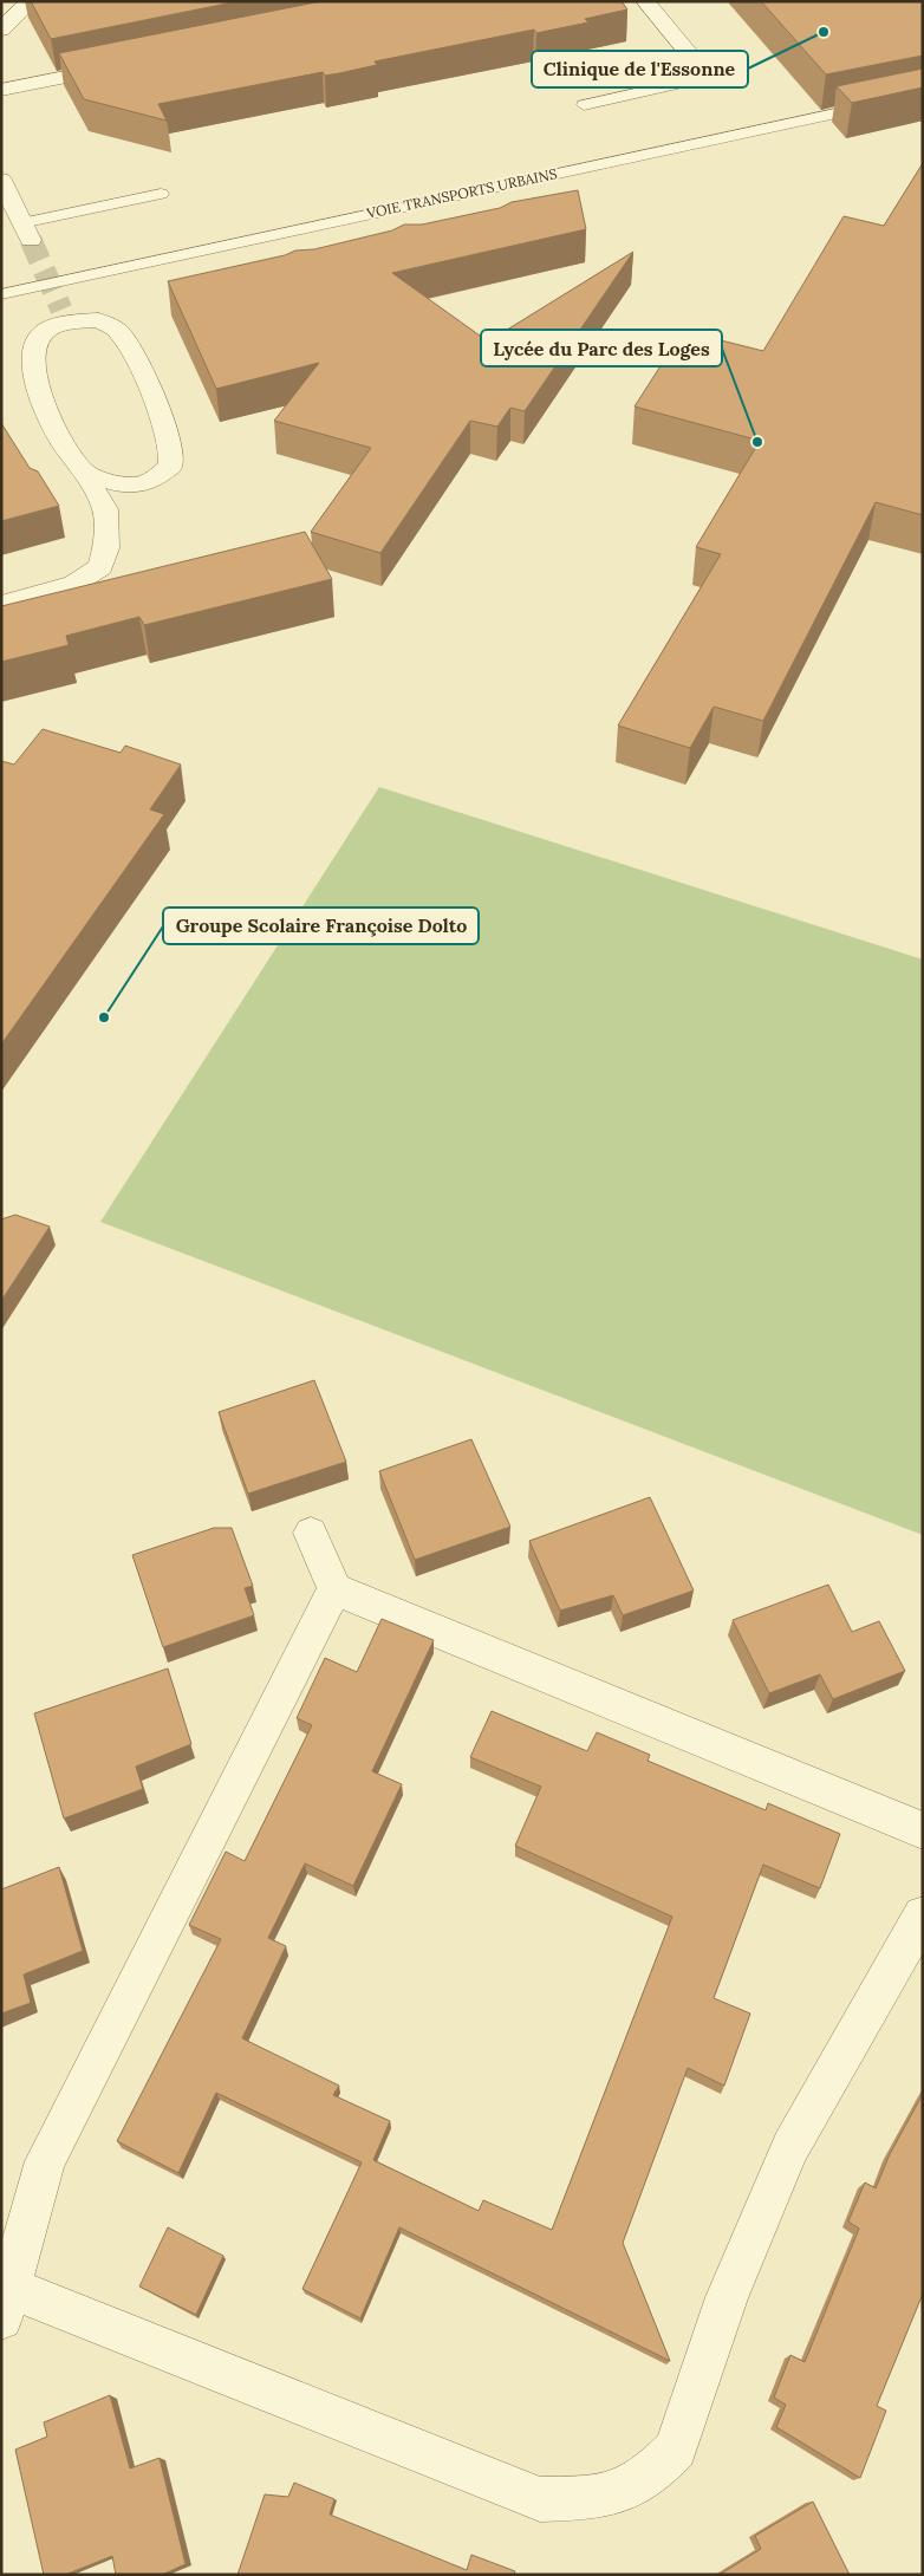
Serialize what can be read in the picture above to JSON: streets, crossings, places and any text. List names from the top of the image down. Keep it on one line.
{"streets":{"lane":["VOIE TRANSPORTS URBAINS"]},"places":["Clinique de l'Essonne","Lycée du Parc des Loges","Groupe Scolaire Françoise Dolto"]}
